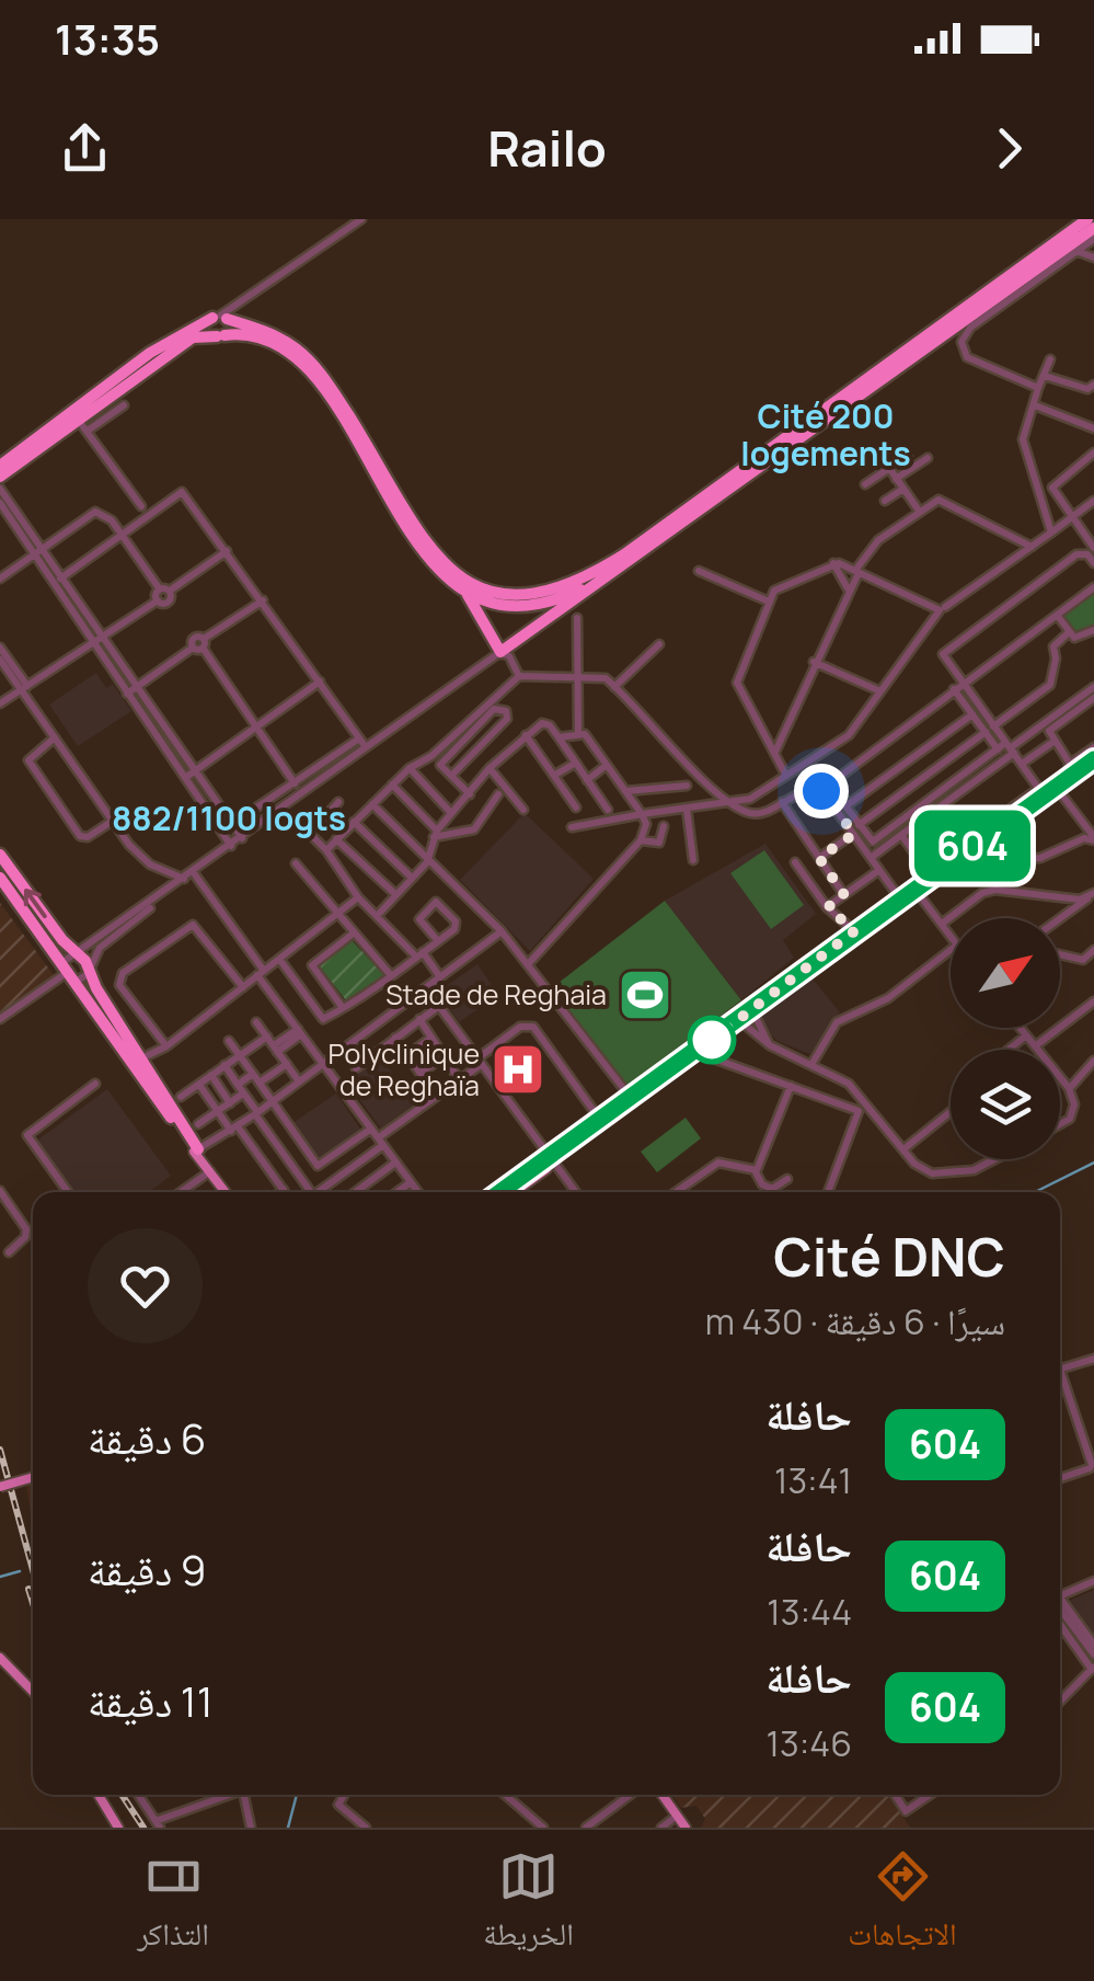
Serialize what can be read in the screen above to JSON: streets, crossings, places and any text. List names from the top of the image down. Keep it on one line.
{"districts":["Cité 200 logements","882/1100 logts"],"places":{"sports":["Stade de Reghaia"],"hospital":["Polyclinique de Reghaïa"]},"lines":["bus line 604"],"north":"top right","page":{"status":"13:35","header":"Railo","on_map":"604","heading":["Cité DNC","سيرًا · 6 دقيقة · 430 m"],"list":[{"mark":"604","name":"حافلة","note":"13:41","value":"6 دقيقة"},{"mark":"604","name":"حافلة","note":"13:44","value":"9 دقيقة"},{"mark":"604","name":"حافلة","note":"13:46","value":"11 دقيقة"}],"tabs":["الاتجاهات","الخريطة","التذاكر"]}}
